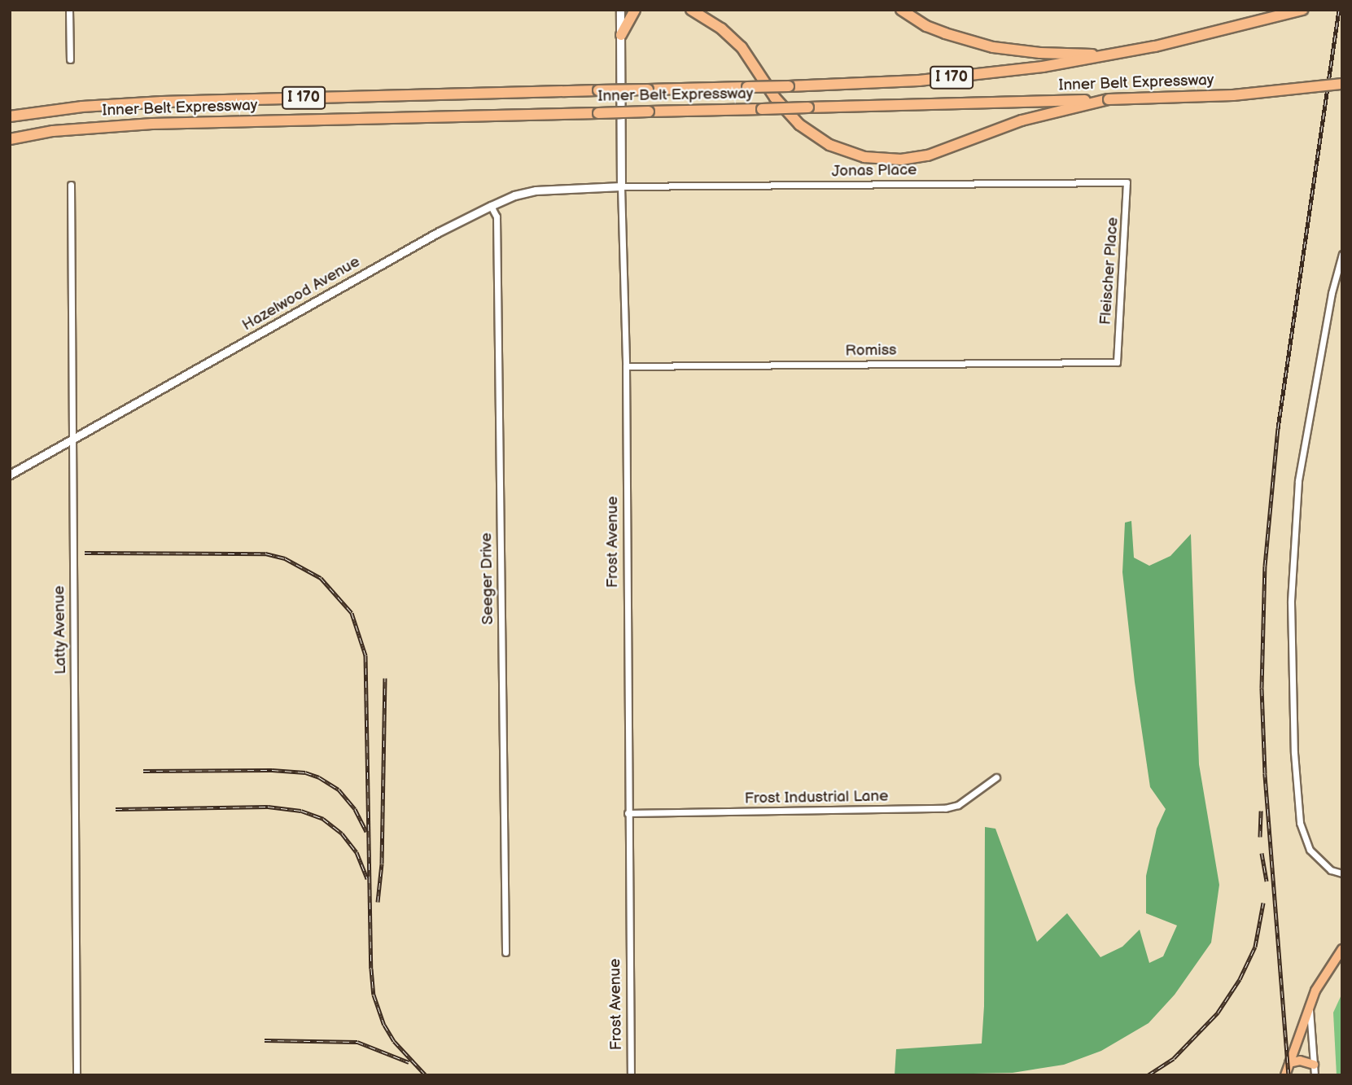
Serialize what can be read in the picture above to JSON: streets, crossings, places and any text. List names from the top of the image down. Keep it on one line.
{"streets":{"highway":["I 170","Inner Belt Expressway"],"street":["Jonas Place","Fleischer Place","Hazelwood Avenue","Romiss","Frost Avenue","Seeger Drive","Latty Avenue","Frost Industrial Lane"]},"crossings":[["Jonas Place","Fleischer Place"],["Jonas Place","Hazelwood Avenue"],["Jonas Place","Frost Avenue"],["Fleischer Place","Romiss"],["Hazelwood Avenue","Frost Avenue"],["Hazelwood Avenue","Seeger Drive"],["Hazelwood Avenue","Latty Avenue"],["Romiss","Frost Avenue"],["Frost Avenue","Frost Industrial Lane"]]}
